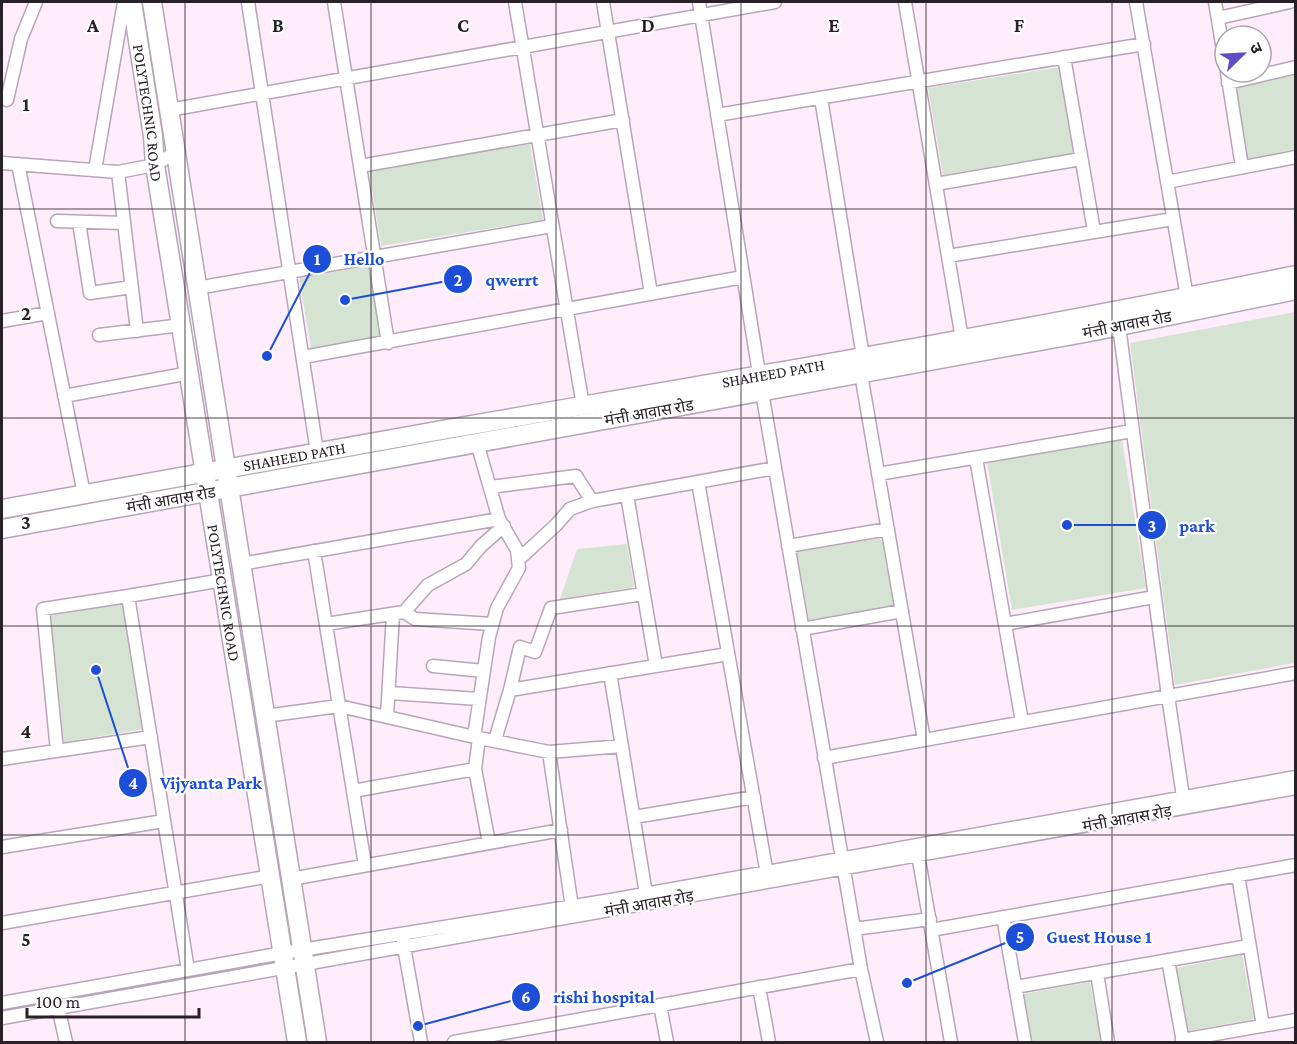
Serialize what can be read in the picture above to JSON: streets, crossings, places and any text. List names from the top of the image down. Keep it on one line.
{"streets":{"street":["POLYTECHNIC ROAD","मंत्ती आवास रोड","SHAHEED PATH","मंत्ती आवास रोड़"]},"crossings":[["POLYTECHNIC ROAD","मंत्ती आवास रोड"],["POLYTECHNIC ROAD","SHAHEED PATH"],["मंत्ती आवास रोड","SHAHEED PATH"]],"places":["qwerrt","Hello","park","Vijyanta Park","Guest House 1","rishi hospital"],"scale_bar":"100 m","north":"top right","grid":{"columns":["A","B","C","D","E","F"],"rows":["1","2","3","4","5"]}}
